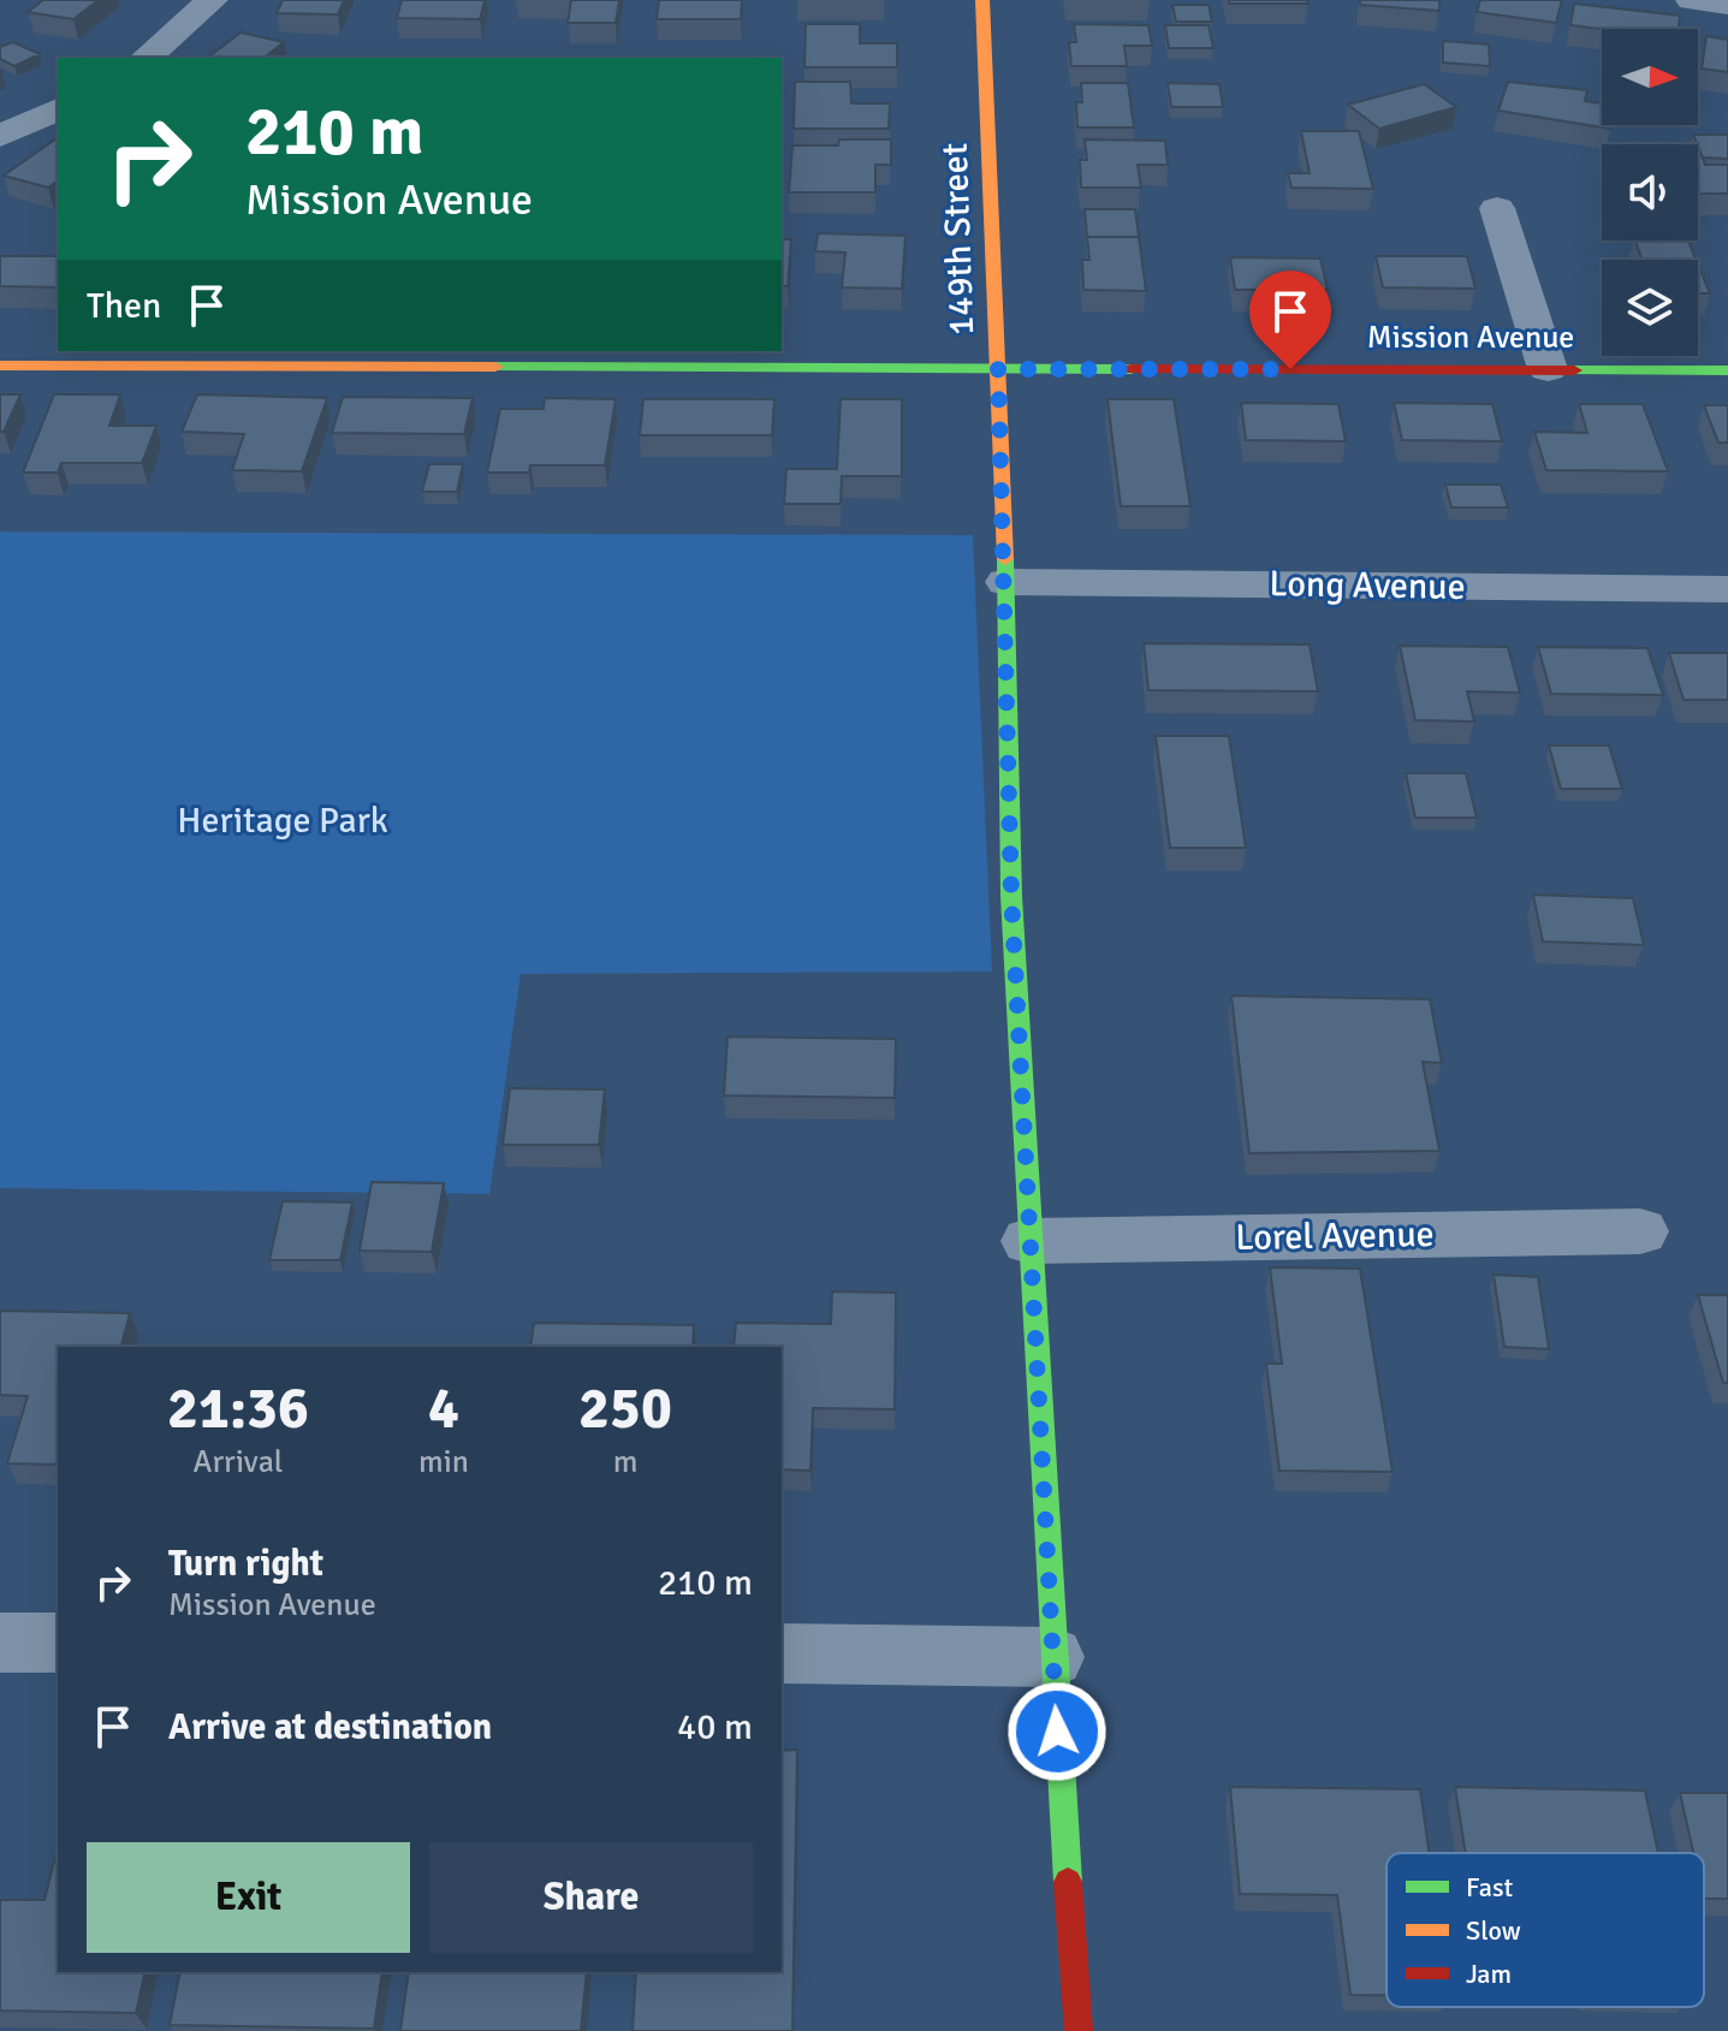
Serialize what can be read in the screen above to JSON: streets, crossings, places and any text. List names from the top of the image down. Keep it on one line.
{"streets":{"street":["149th Street","Mission Avenue","Long Avenue","Lorel Avenue"]},"crossings":[["149th Street","Mission Avenue"],["149th Street","Long Avenue"],["149th Street","Lorel Avenue"]],"parks":["Heritage Park"],"legend":["Fast","Slow","Jam"],"north":"right","page":{"turn":["210 m","Mission Avenue"],"then":"Then","eta":["21:36","Arrival","4","min","250","m"],"list":[{"name":"Turn right","note":"Mission Avenue","value":"210 m"},{"name":"Arrive at destination","value":"40 m"}],"buttons":["Exit","Share"]}}
